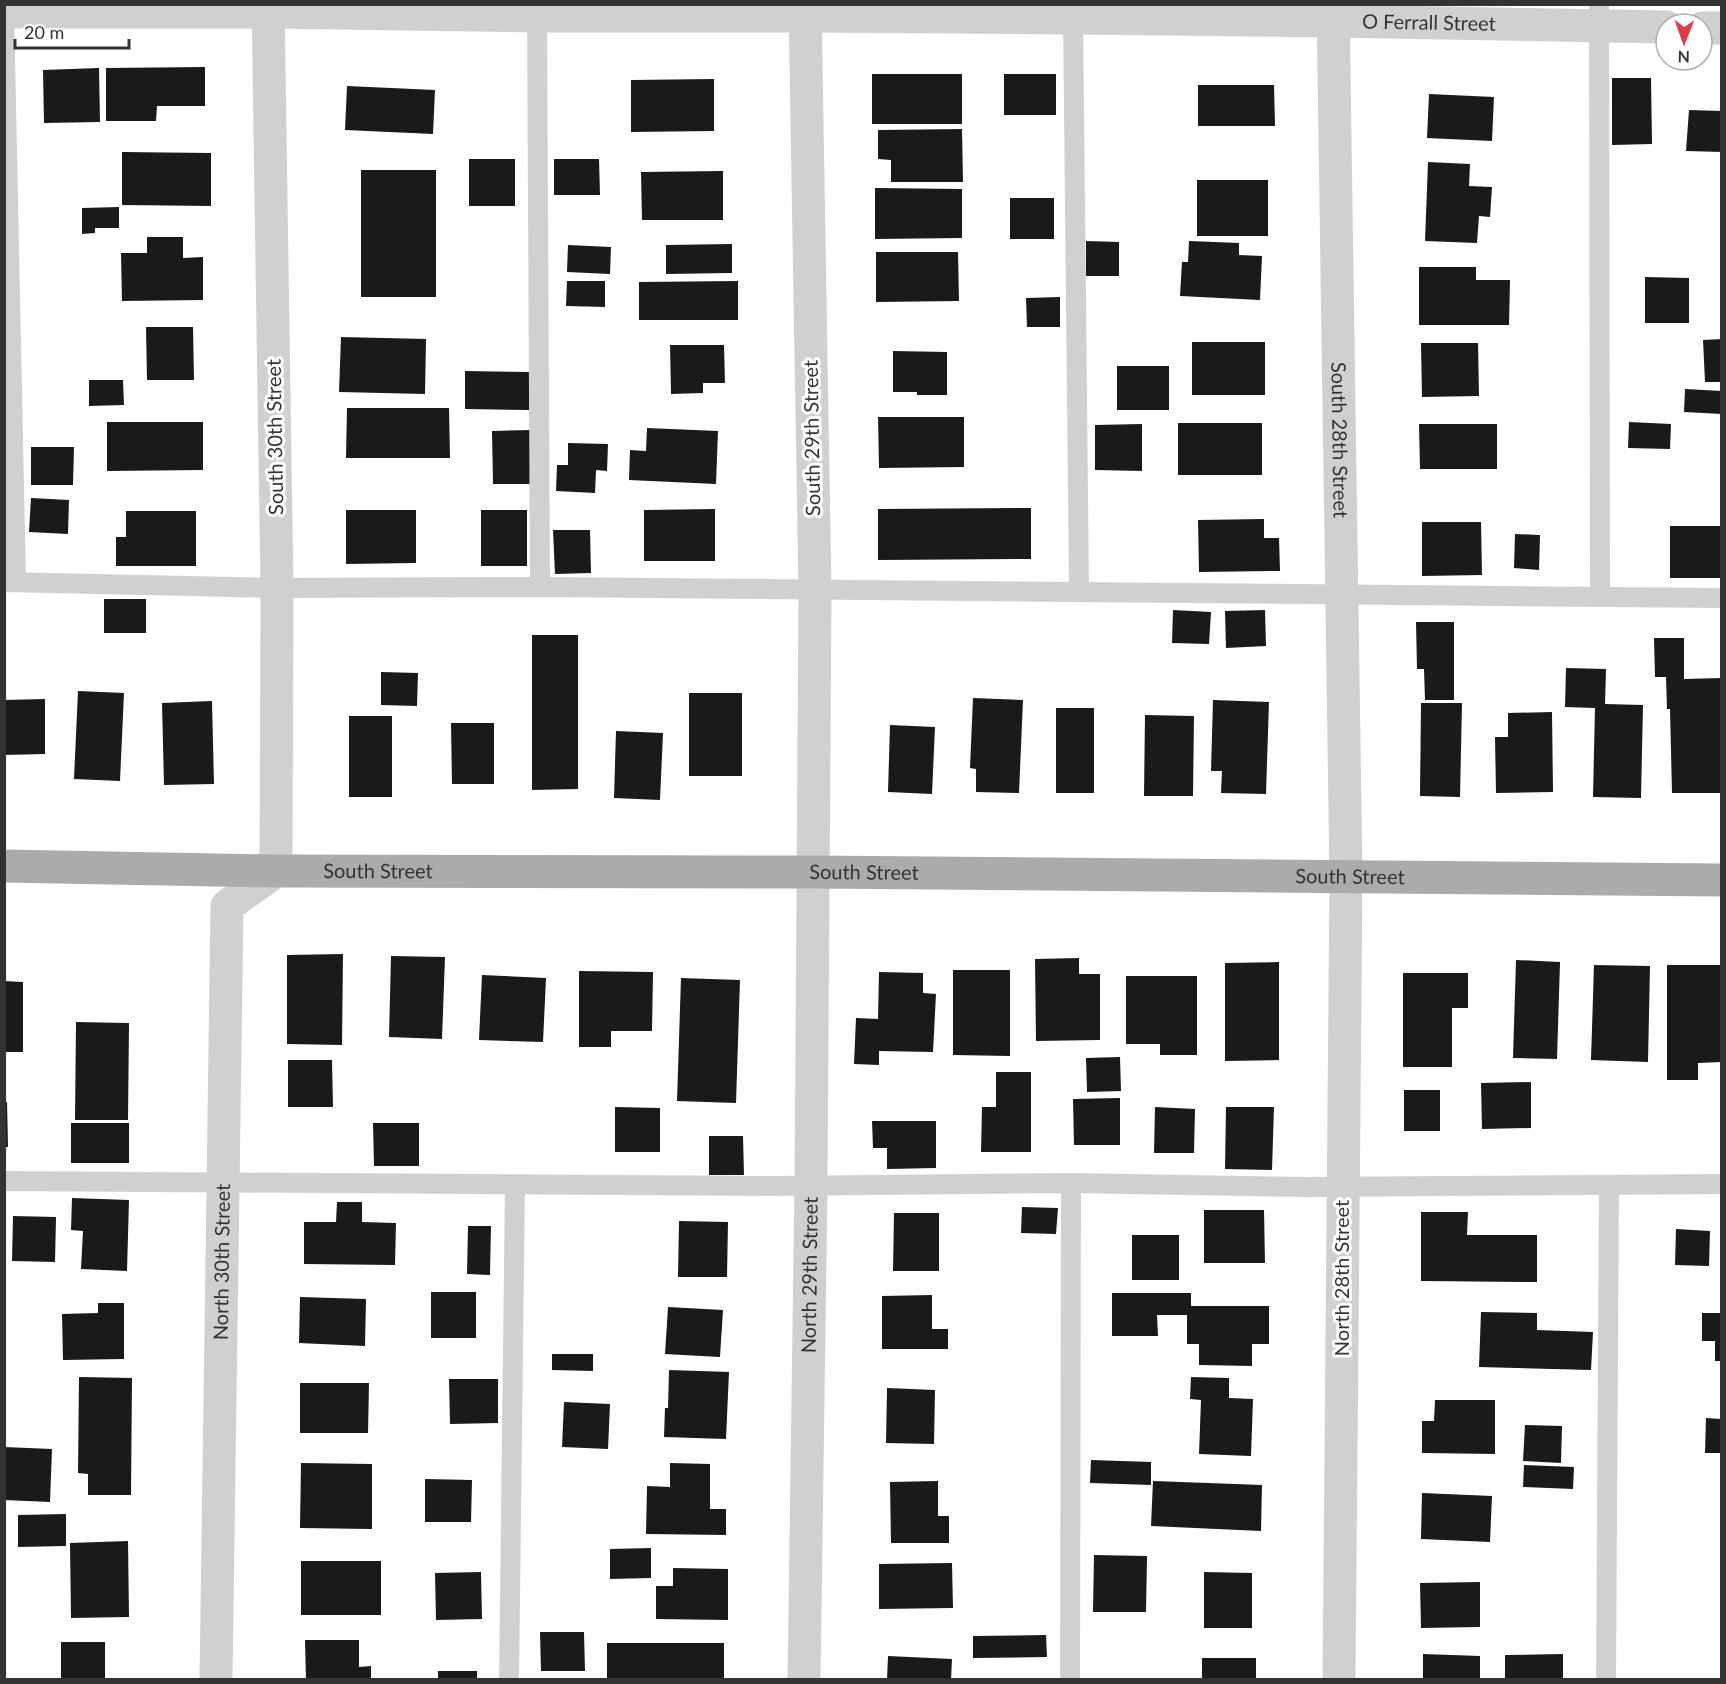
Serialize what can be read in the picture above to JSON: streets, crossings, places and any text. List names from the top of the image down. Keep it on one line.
{"streets":{"main road":["South Street"],"street":["O Ferrall Street","South 30th Street","South 29th Street","South 28th Street","North 30th Street","North 29th Street","North 28th Street"]},"crossings":[["O Ferrall Street","South 30th Street"],["O Ferrall Street","South 29th Street"],["O Ferrall Street","South 28th Street"],["South 30th Street","South Street"],["South 30th Street","North 30th Street"],["South 29th Street","South Street"],["South 29th Street","North 29th Street"],["South 28th Street","South Street"],["South 28th Street","North 28th Street"],["South Street","North 30th Street"],["South Street","North 29th Street"],["South Street","North 28th Street"]],"scale_bar":"20 m","north":"bottom"}
